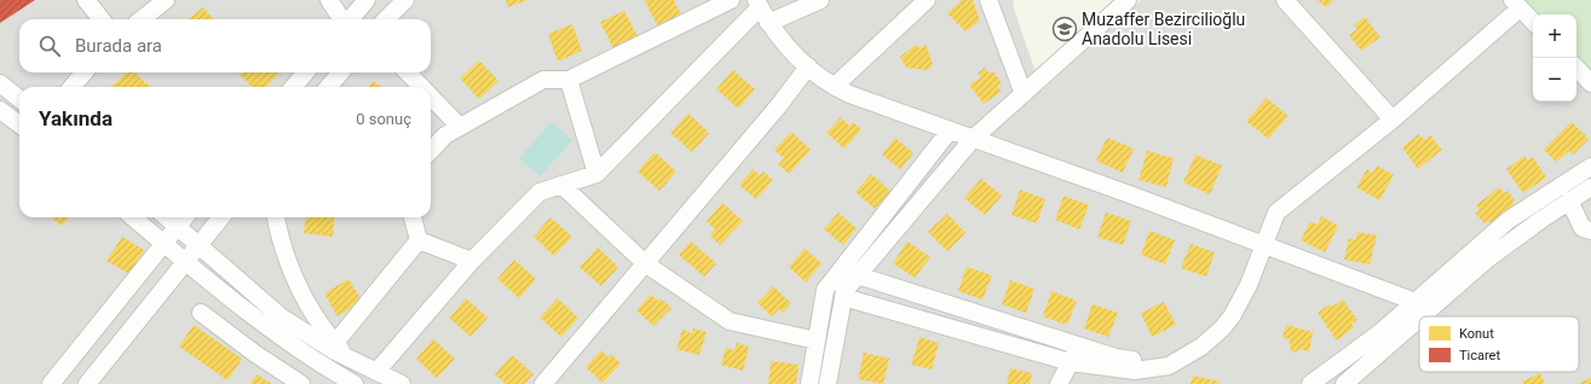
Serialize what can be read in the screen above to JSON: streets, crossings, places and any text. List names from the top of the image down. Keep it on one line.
{"places":{"school or university":["Muzaffer Bezircilioğlu Anadolu Lisesi"]},"legend":["Konut","Ticaret"],"page":{"map_buttons":["+","−"],"search":"Burada ara","heading":["Yakında","0 sonuç"]}}
